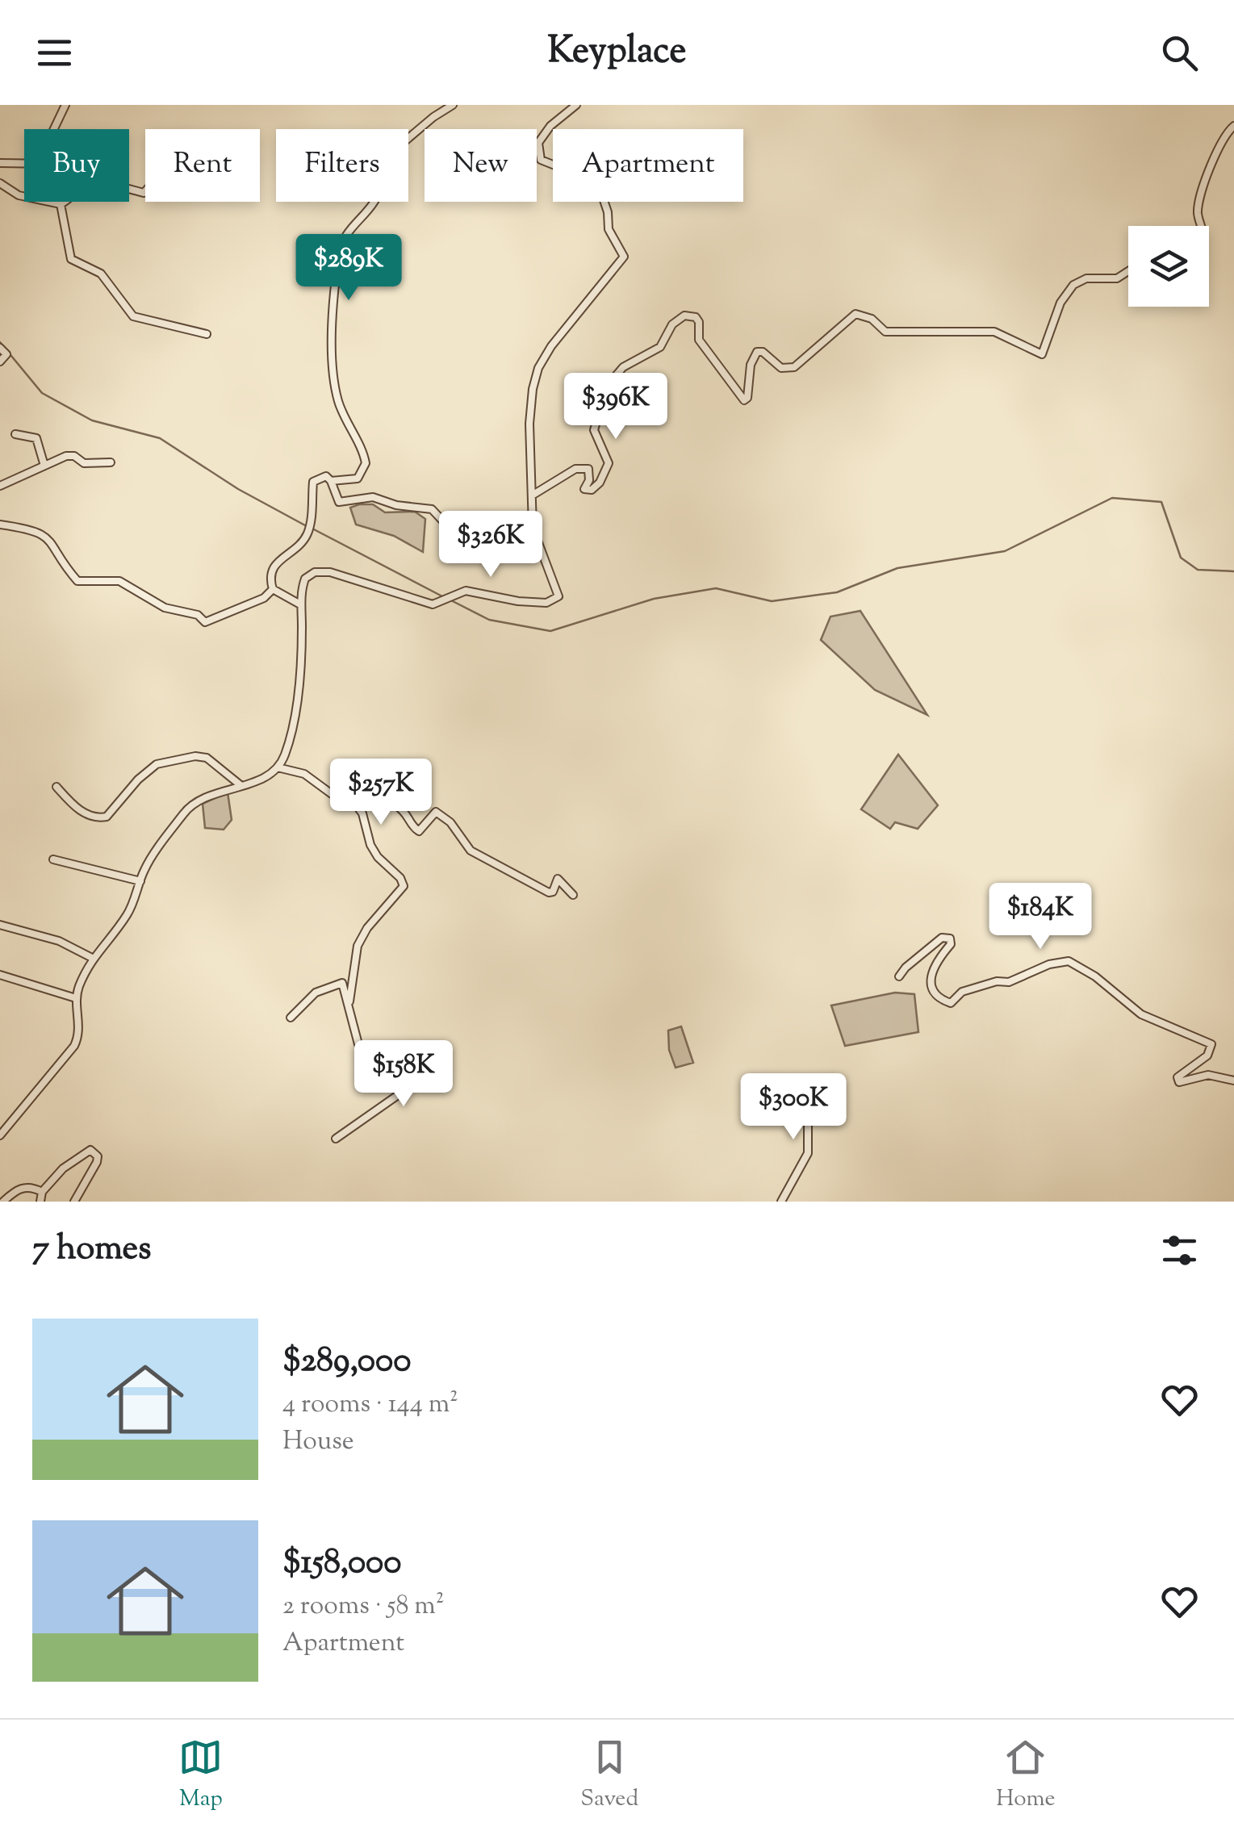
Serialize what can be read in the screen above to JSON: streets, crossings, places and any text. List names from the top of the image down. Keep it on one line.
{"page":{"header":"Keyplace","chip":["Buy","Rent","Filters","New","Apartment"],"price":["$289K","$396K","$326K","$257K","$184K","$158K","$300K"],"heading":"7 homes","list":[{"name":"$289,000","note":"4 rooms · 144 m² · House"},{"name":"$158,000","note":"2 rooms · 58 m² · Apartment"}],"tabs":["Map","Saved","Home"]}}
